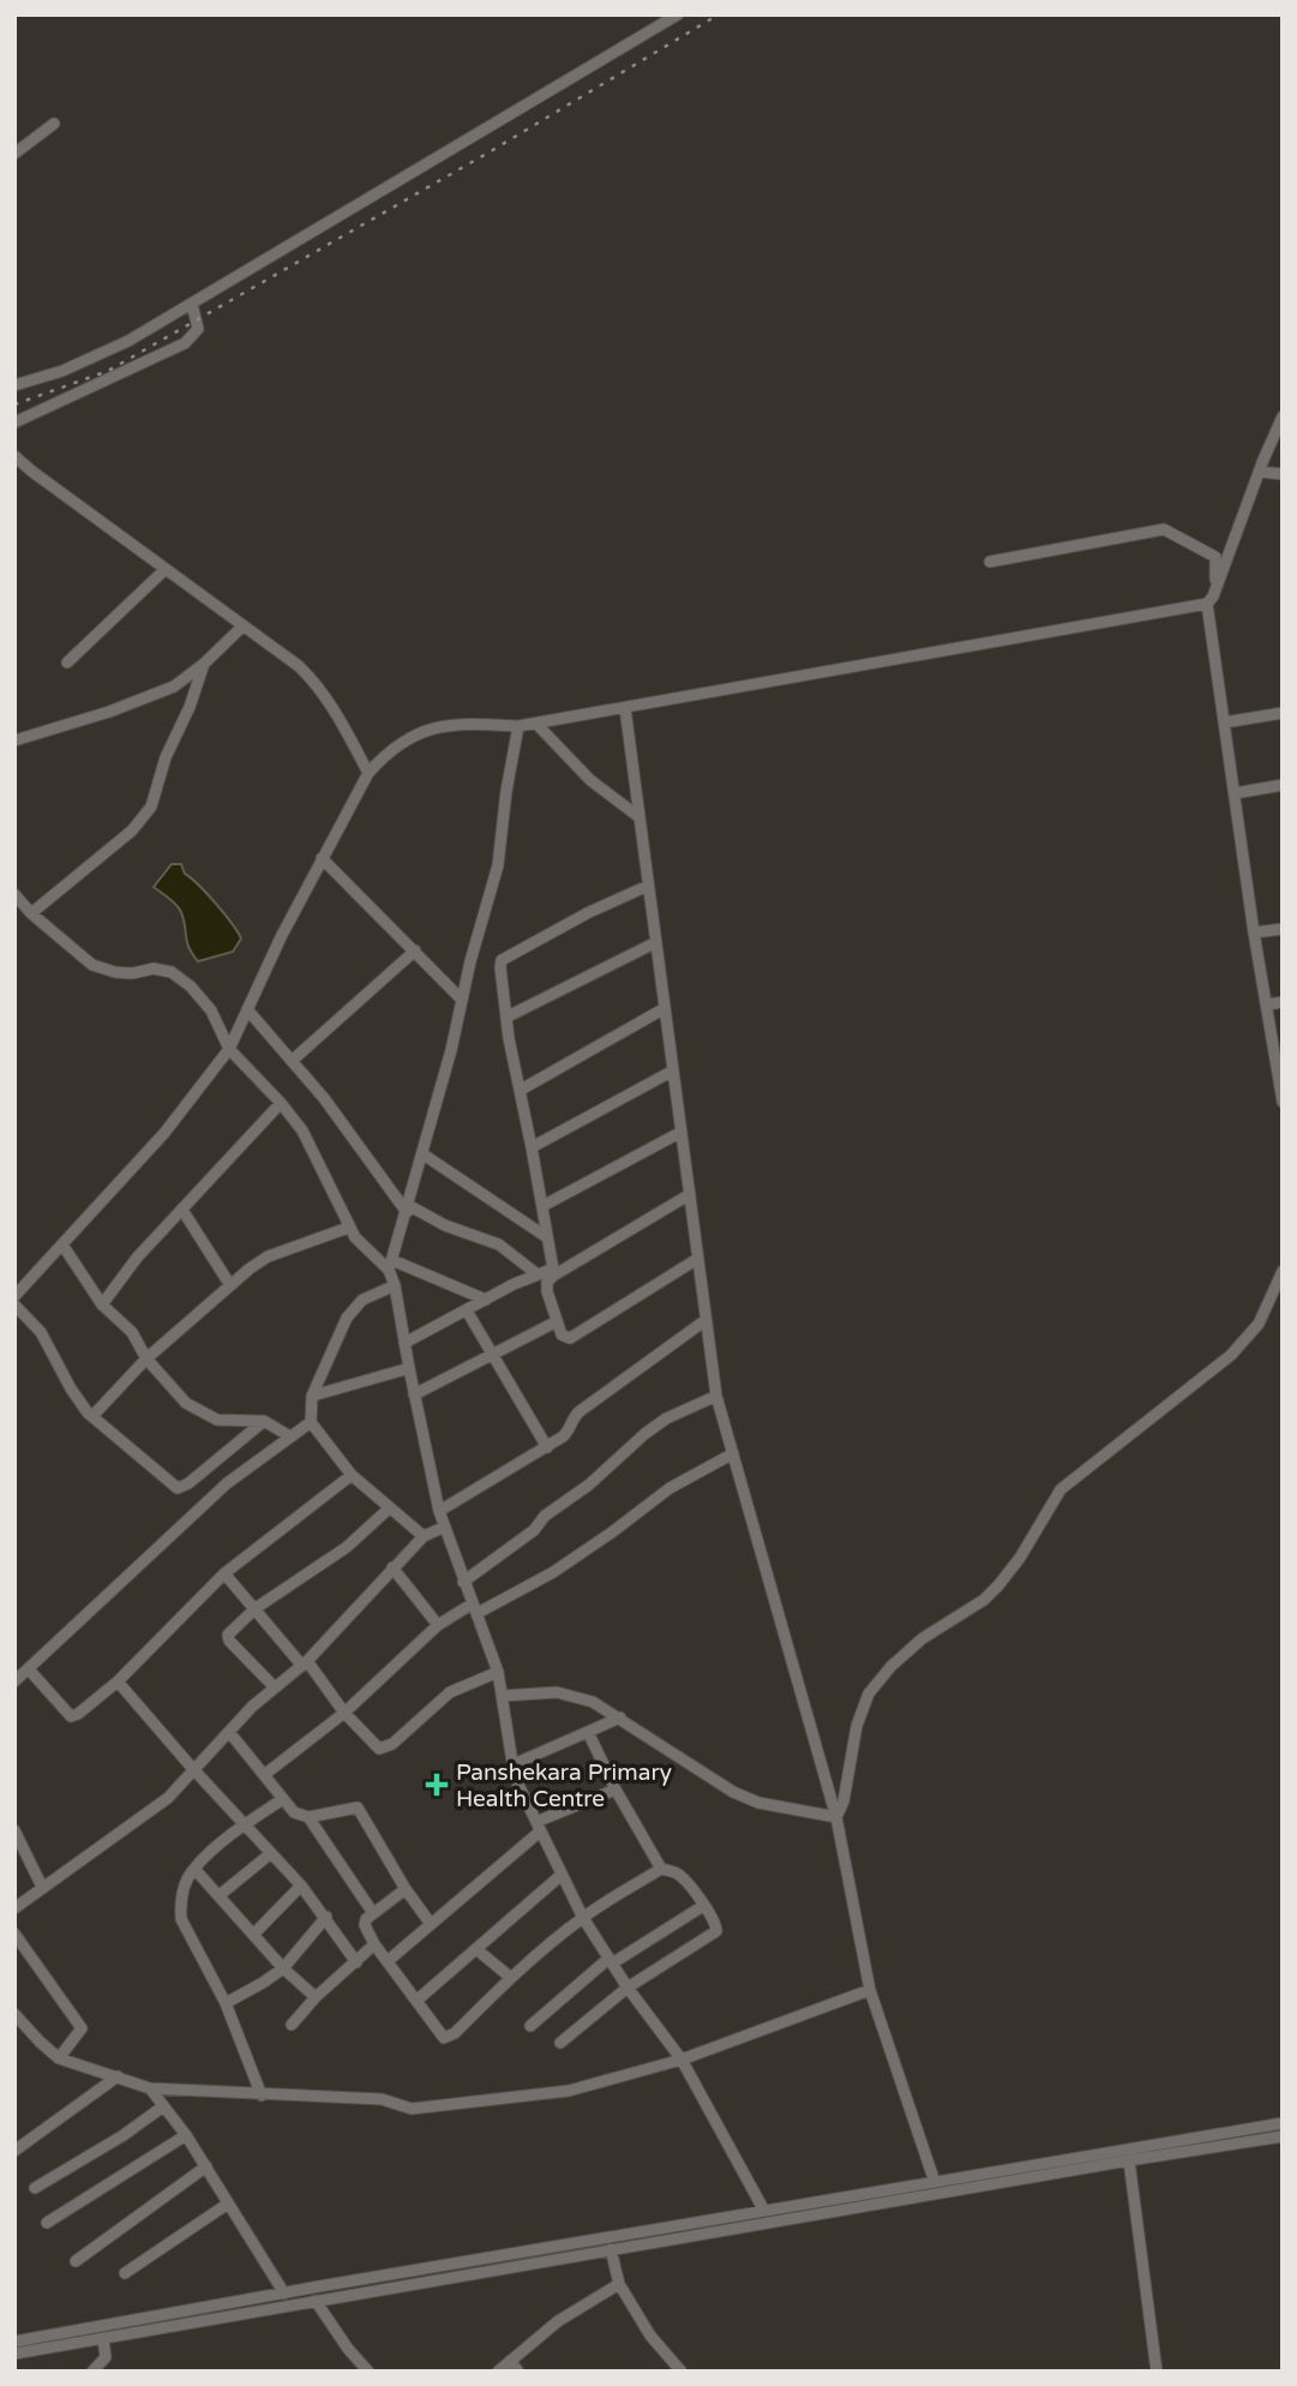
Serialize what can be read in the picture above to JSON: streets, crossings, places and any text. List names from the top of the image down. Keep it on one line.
{"places":{"health":["Panshekara Primary Health Centre"]}}
